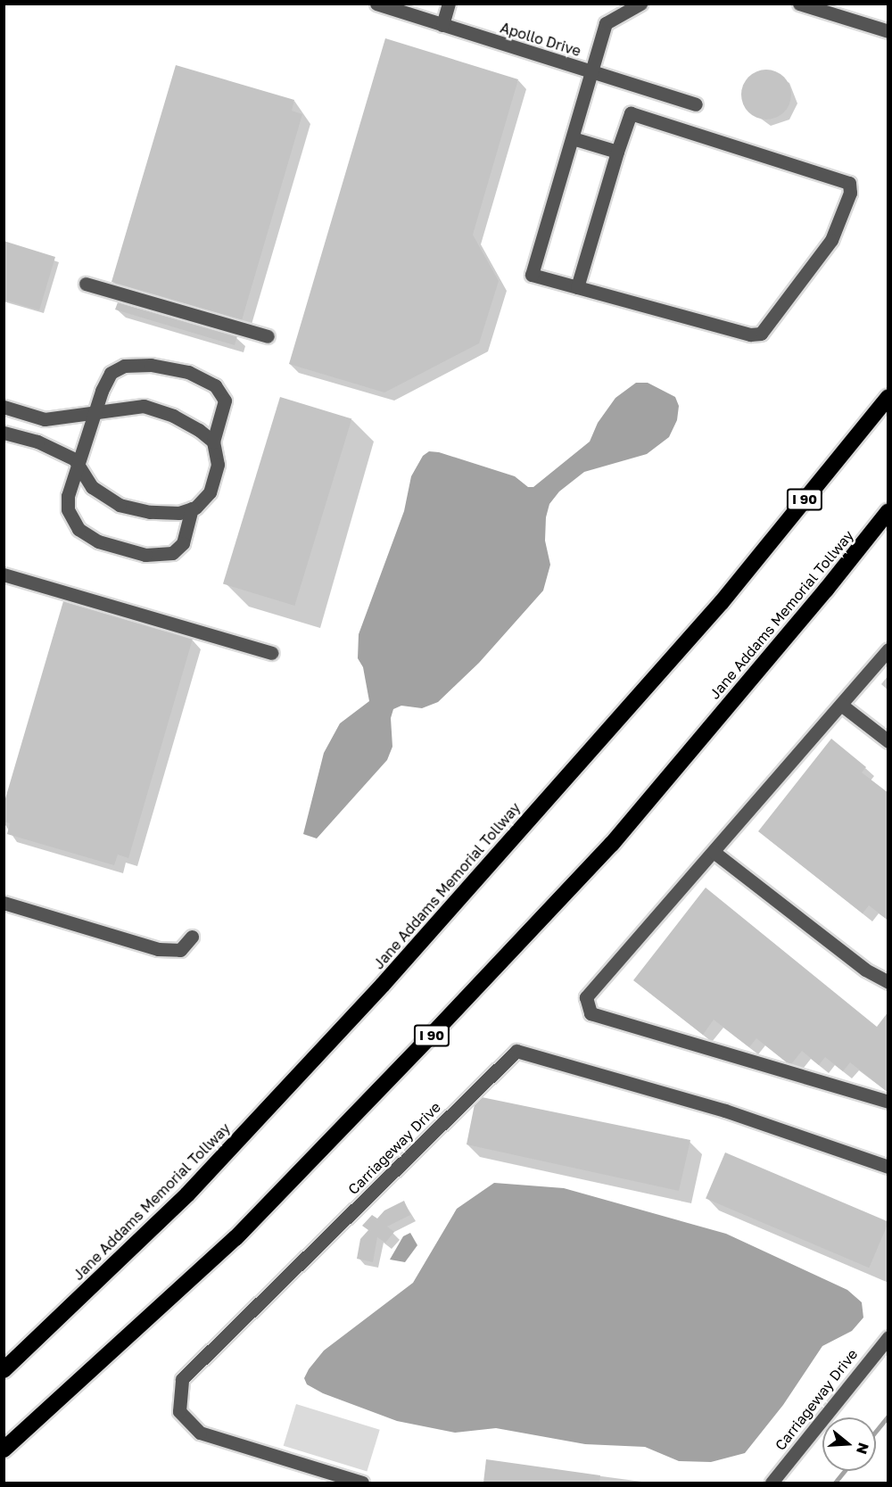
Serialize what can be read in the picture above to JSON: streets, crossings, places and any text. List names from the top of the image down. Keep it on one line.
{"streets":{"highway":["I 90","Jane Addams Memorial Tollway"],"street":["Apollo Drive","Carriageway Drive"]},"north":"right"}
